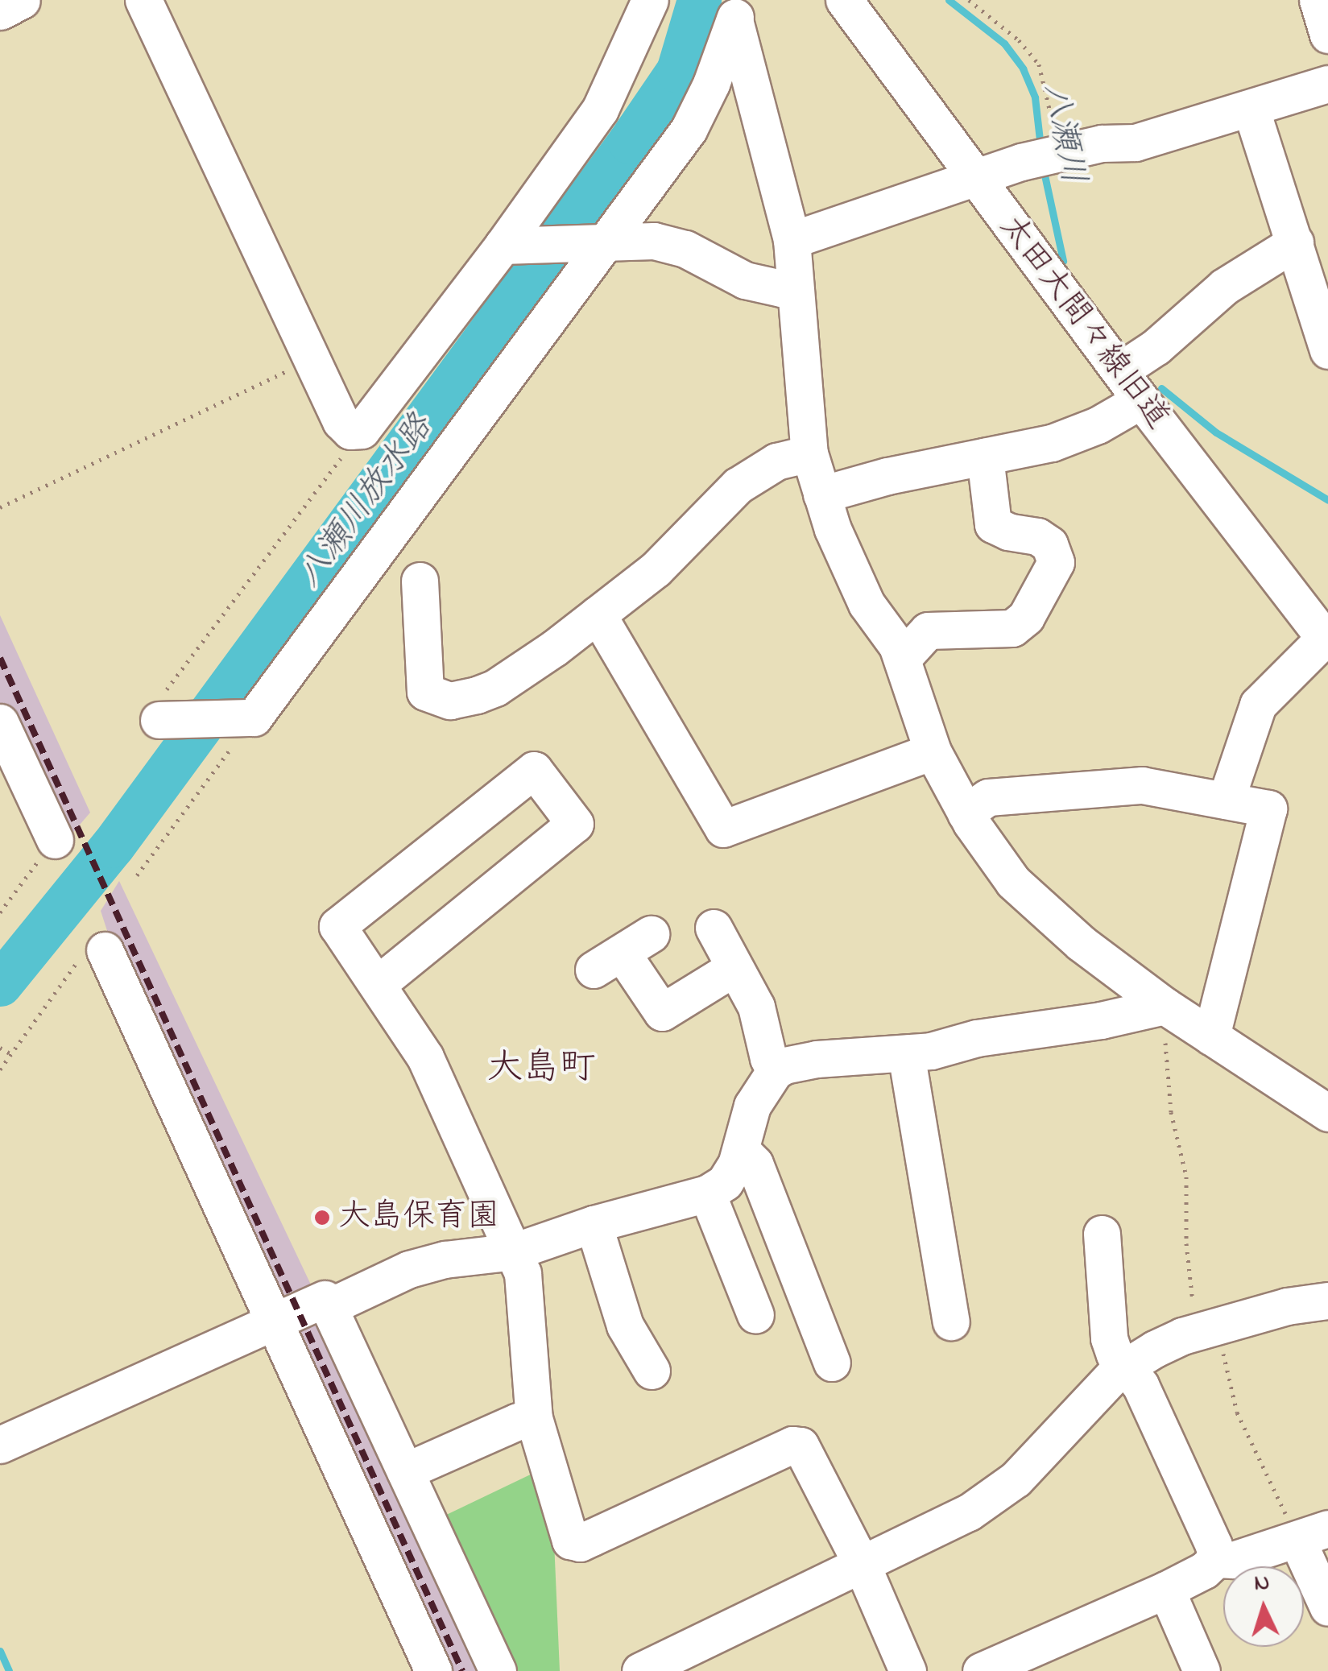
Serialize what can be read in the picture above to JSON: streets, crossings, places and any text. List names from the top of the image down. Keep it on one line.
{"streets":{"street":["太田大間々線旧道"]},"districts":["大島町"],"water":["八瀬川","八瀬川放水路"],"places":["大島保育園"],"north":"top"}
